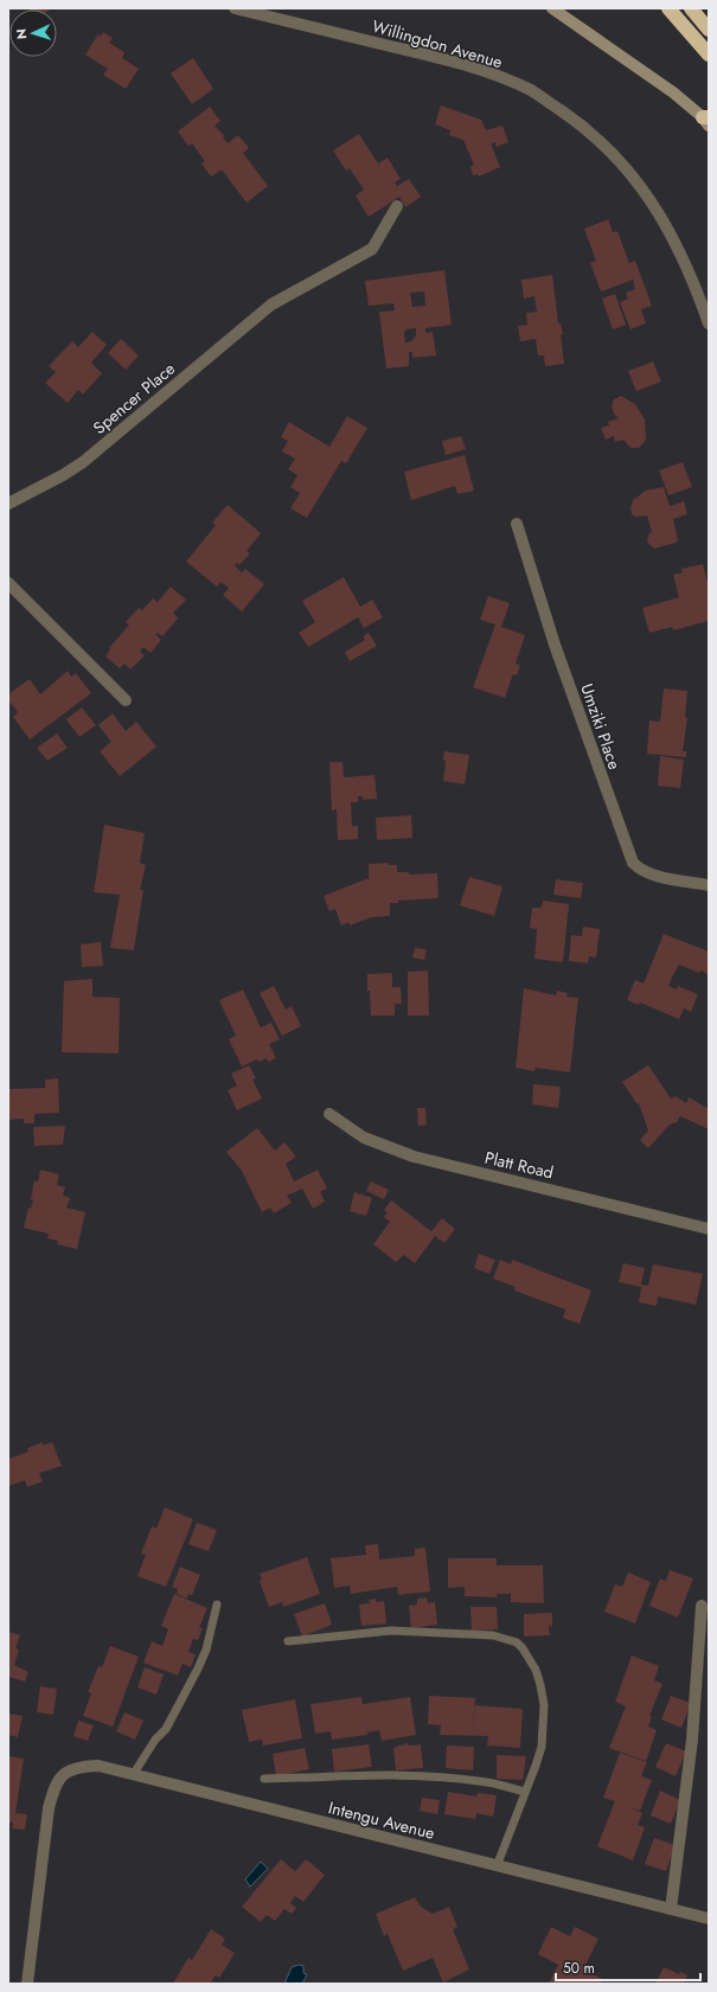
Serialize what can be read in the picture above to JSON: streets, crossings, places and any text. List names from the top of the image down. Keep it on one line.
{"streets":{"street":["Willingdon Avenue","Spencer Place","Umziki Place","Platt Road","Intengu Avenue"]},"scale_bar":"50 m","north":"left"}
